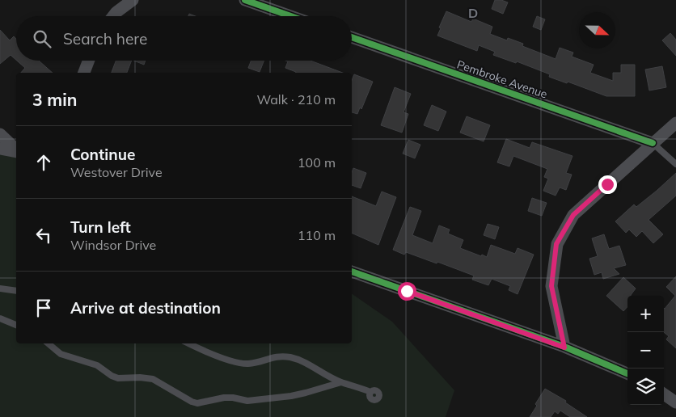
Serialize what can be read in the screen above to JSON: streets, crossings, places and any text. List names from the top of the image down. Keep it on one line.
{"streets":{"street":["Pembroke Avenue"]},"north":"right","page":{"search":"Search here","heading":["3 min","Walk · 210 m"],"list":[["Continue","Westover Drive","100 m"],["Turn left","Windsor Drive","110 m"],"Arrive at destination"],"map_buttons":["+","−"]},"grid":{"columns":["D"]}}
